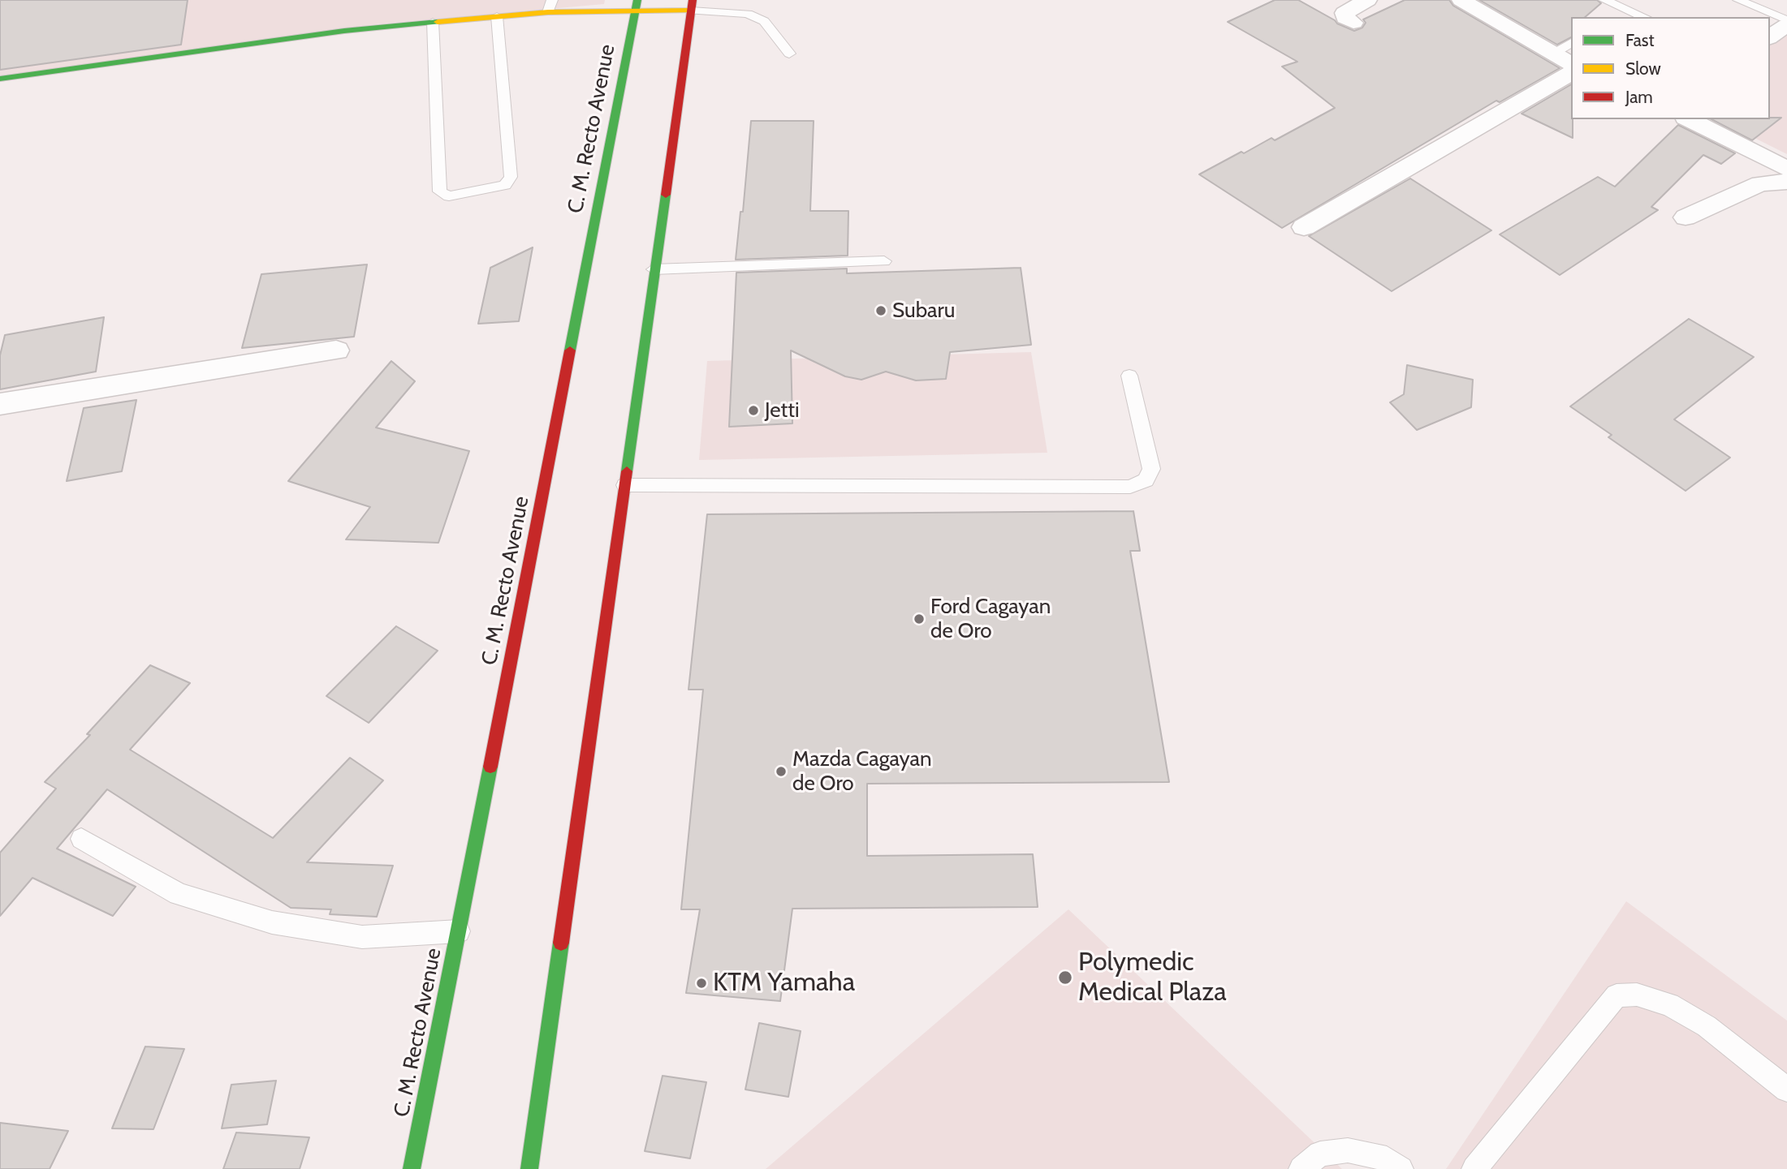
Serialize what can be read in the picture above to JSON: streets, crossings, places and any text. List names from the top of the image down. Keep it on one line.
{"streets":{"main road":["C. M. Recto Avenue"]},"places":["Subaru","Jetti","Ford Cagayan de Oro","Mazda Cagayan de Oro","Polymedic Medical Plaza","KTM Yamaha"],"legend":["Fast","Slow","Jam"]}
